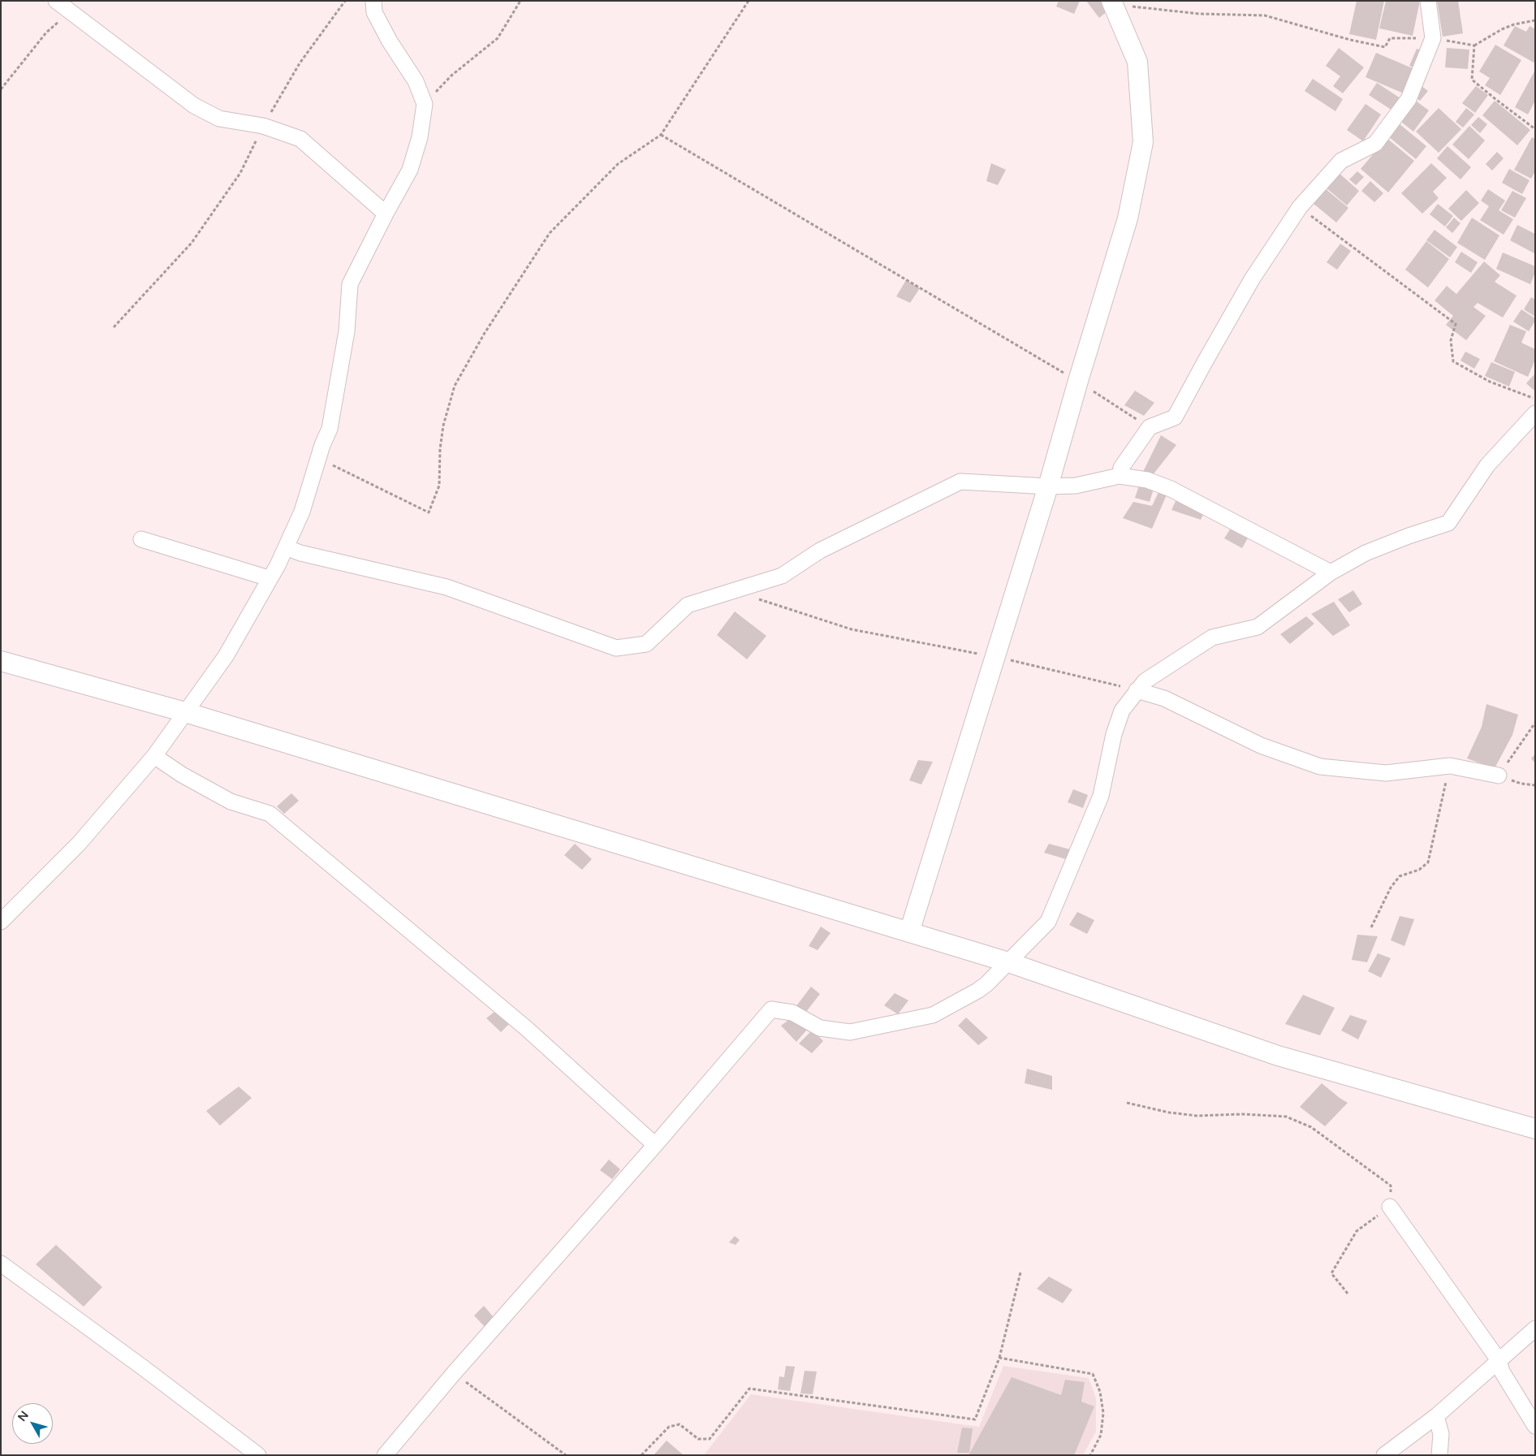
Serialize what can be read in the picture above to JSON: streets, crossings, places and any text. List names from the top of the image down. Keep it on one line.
{"north":"top left"}
